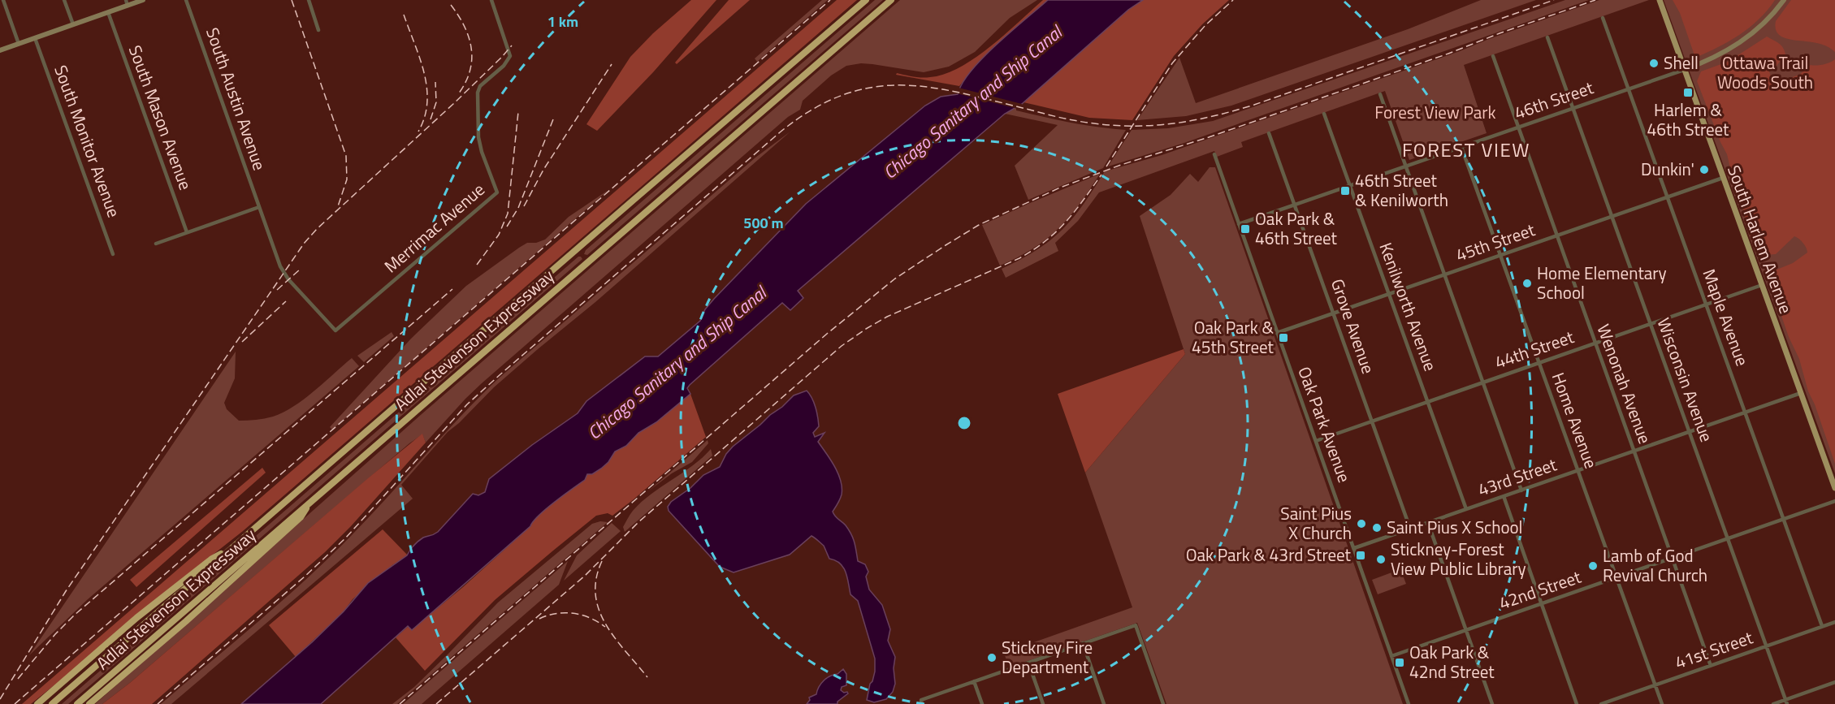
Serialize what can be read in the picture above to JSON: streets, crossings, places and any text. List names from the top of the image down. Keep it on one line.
{"streets":{"highway":["Adlai Stevenson Expressway"],"main road":["South Harlem Avenue"],"street":["South Austin Avenue","46th Street","South Mason Avenue","South Monitor Avenue","Merrimac Avenue","45th Street","Kenilworth Avenue","Maple Avenue","Grove Avenue","44th Street","Wisconsin Avenue","Wenonah Avenue","Home Avenue","Oak Park Avenue","43rd Street","42nd Street","41st Street"]},"crossings":[["South Austin Avenue","Merrimac Avenue"],["46th Street","South Harlem Avenue"],["46th Street","Kenilworth Avenue"],["46th Street","Maple Avenue"],["46th Street","Grove Avenue"],["46th Street","Wisconsin Avenue"],["46th Street","Wenonah Avenue"],["46th Street","Home Avenue"],["46th Street","Oak Park Avenue"],["South Harlem Avenue","45th Street"],["South Harlem Avenue","44th Street"],["South Harlem Avenue","43rd Street"],["45th Street","Kenilworth Avenue"],["45th Street","Maple Avenue"],["45th Street","Grove Avenue"],["45th Street","Wisconsin Avenue"],["45th Street","Wenonah Avenue"],["45th Street","Home Avenue"],["45th Street","Oak Park Avenue"],["Kenilworth Avenue","44th Street"],["Kenilworth Avenue","43rd Street"],["Maple Avenue","44th Street"],["Maple Avenue","43rd Street"],["Maple Avenue","42nd Street"],["Maple Avenue","41st Street"],["Grove Avenue","44th Street"],["Grove Avenue","43rd Street"],["44th Street","Wisconsin Avenue"],["44th Street","Wenonah Avenue"],["44th Street","Home Avenue"],["44th Street","Oak Park Avenue"],["Wisconsin Avenue","43rd Street"],["Wisconsin Avenue","42nd Street"],["Wisconsin Avenue","41st Street"],["Wenonah Avenue","43rd Street"],["Wenonah Avenue","42nd Street"],["Wenonah Avenue","41st Street"],["Home Avenue","43rd Street"],["Home Avenue","42nd Street"],["Home Avenue","41st Street"],["Oak Park Avenue","43rd Street"],["Oak Park Avenue","42nd Street"]],"districts":["FOREST VIEW"],"water":["Chicago Sanitary and Ship Canal"],"parks":["Ottawa Trail Woods South","Forest View Park"],"places":{"other":["Shell","Dunkin'","Home Elementary School","Saint Pius X Church","Saint Pius X School","Stickney-Forest View Public Library","Lamb of God Revival Church","Stickney Fire Department"],"transit":["Harlem & 46th Street","46th Street & Kenilworth","Oak Park & 46th Street","Oak Park & 45th Street","Oak Park & 43rd Street","Oak Park & 42nd Street"]},"rings":["1 km","500 m"]}
